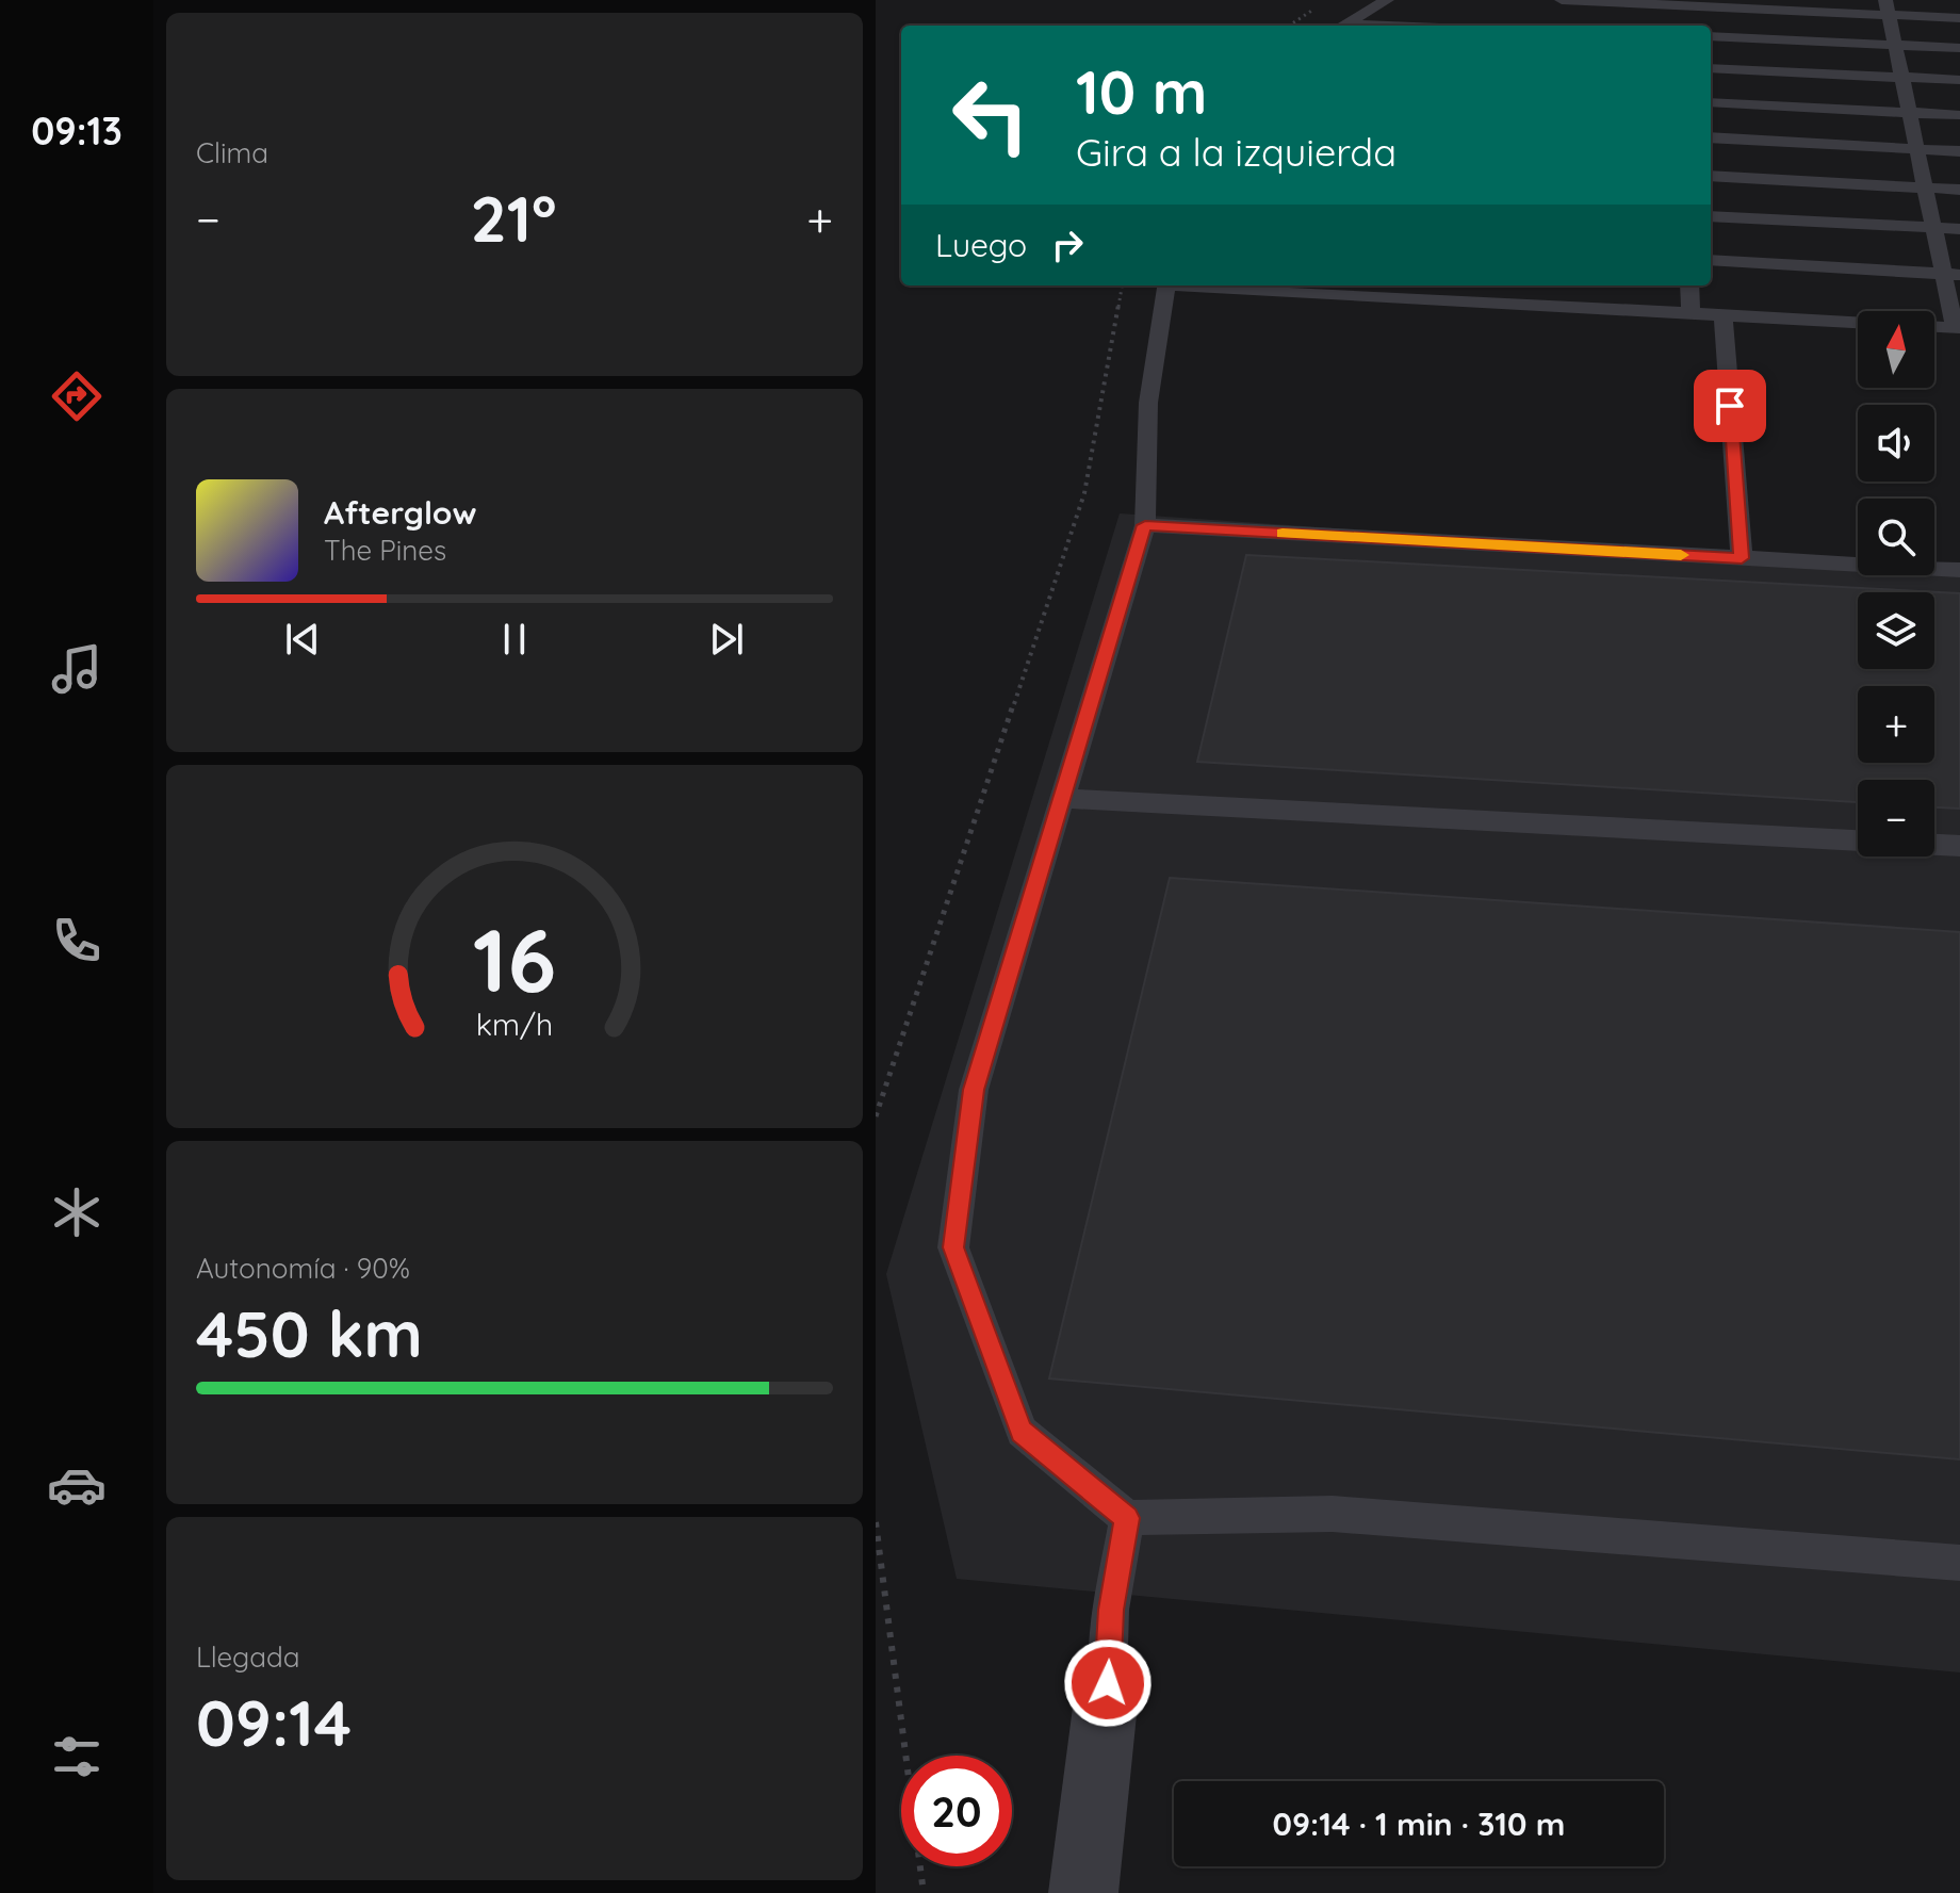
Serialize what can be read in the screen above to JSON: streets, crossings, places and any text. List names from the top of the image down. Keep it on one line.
{"north":"top","page":{"tabs":"09:13","tile":["Clima",["Autonomía · 90%","450 km"],["Llegada","09:14"]],"turn":["10 m","Gira a la izquierda"],"heat":["−","21°","+"],"then":"Luego","map_buttons":["+","−"],"song":["Afterglow","The Pines"],"limit":"20","trip":"09:14 · 1 min · 310 m","gauge":["16","km/h"]}}
